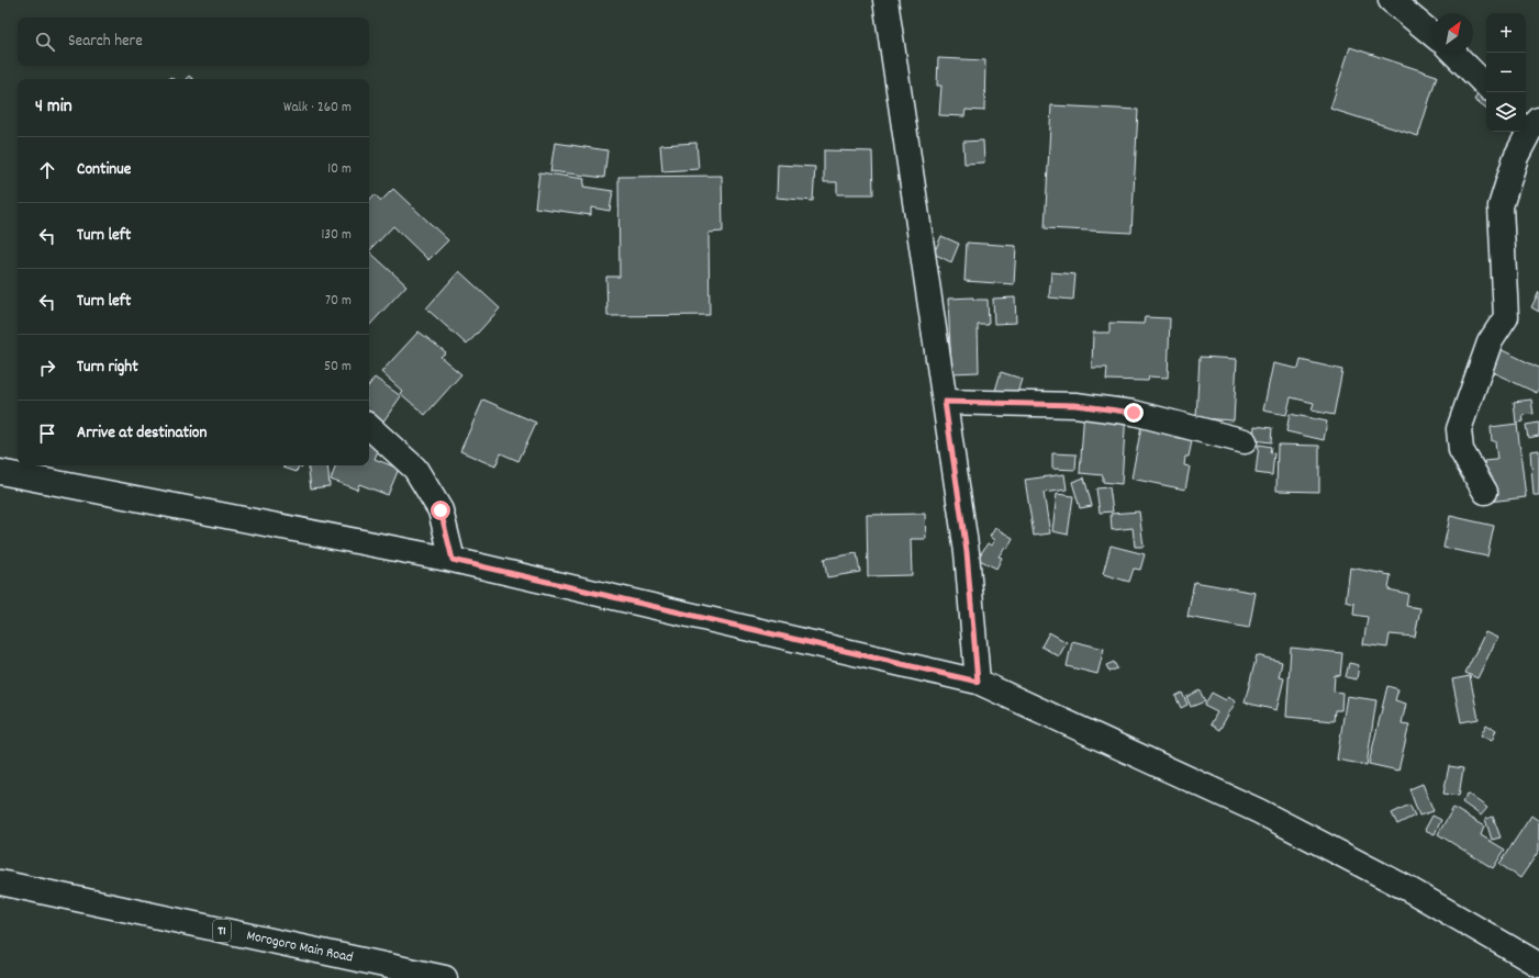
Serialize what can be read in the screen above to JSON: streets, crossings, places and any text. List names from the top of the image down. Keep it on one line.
{"streets":{"main road":["T1","Morogoro Main Road"]},"north":"top right","page":{"map_buttons":["+","−"],"search":"Search here","heading":["4 min","Walk · 260 m"],"list":[["Continue","10 m"],["Turn left","130 m"],["Turn left","70 m"],["Turn right","50 m"],"Arrive at destination"]}}
